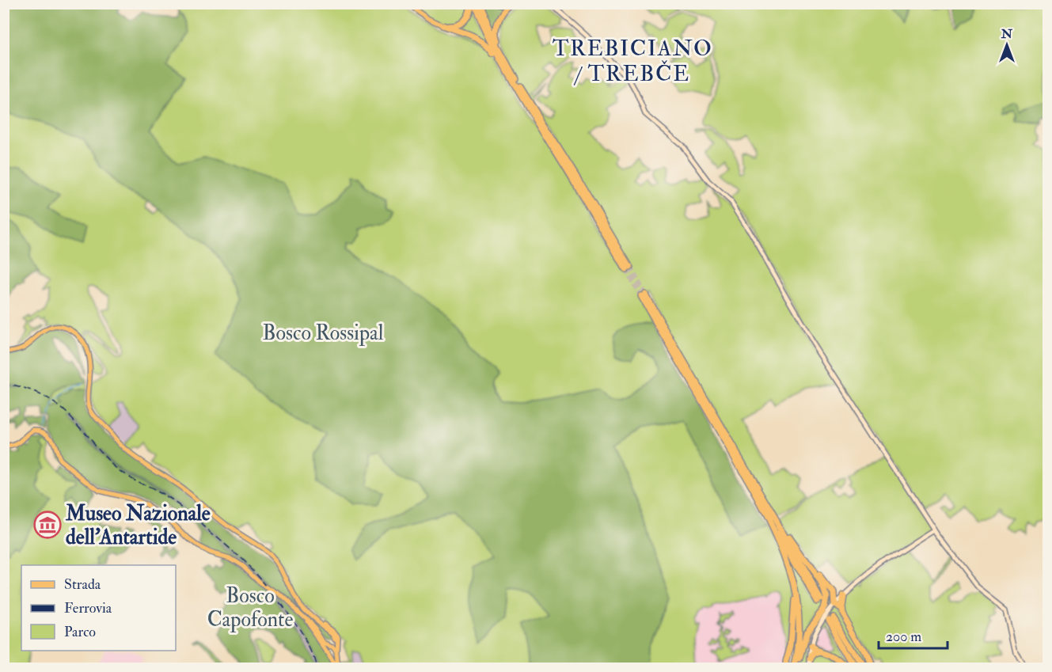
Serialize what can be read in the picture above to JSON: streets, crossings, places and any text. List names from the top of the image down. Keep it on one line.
{"districts":["TREBICIANO / TREBČE"],"parks":["Bosco Rossipal","Bosco Capofonte"],"places":{"museum":["Museo Nazionale dell'Antartide"]},"legend":["Strada","Ferrovia","Parco"],"scale_bar":"200 m","north":"top"}
